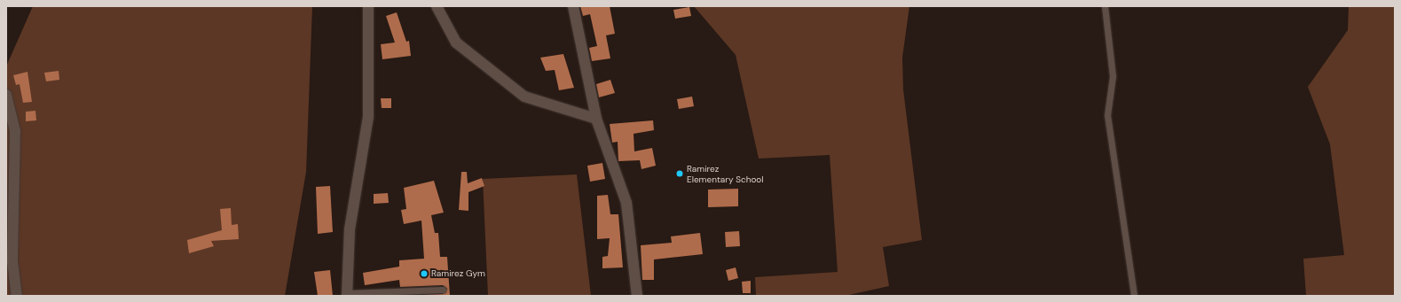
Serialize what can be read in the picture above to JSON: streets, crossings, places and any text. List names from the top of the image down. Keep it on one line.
{"places":["Ramirez Elementary School","Ramirez Gym"]}
